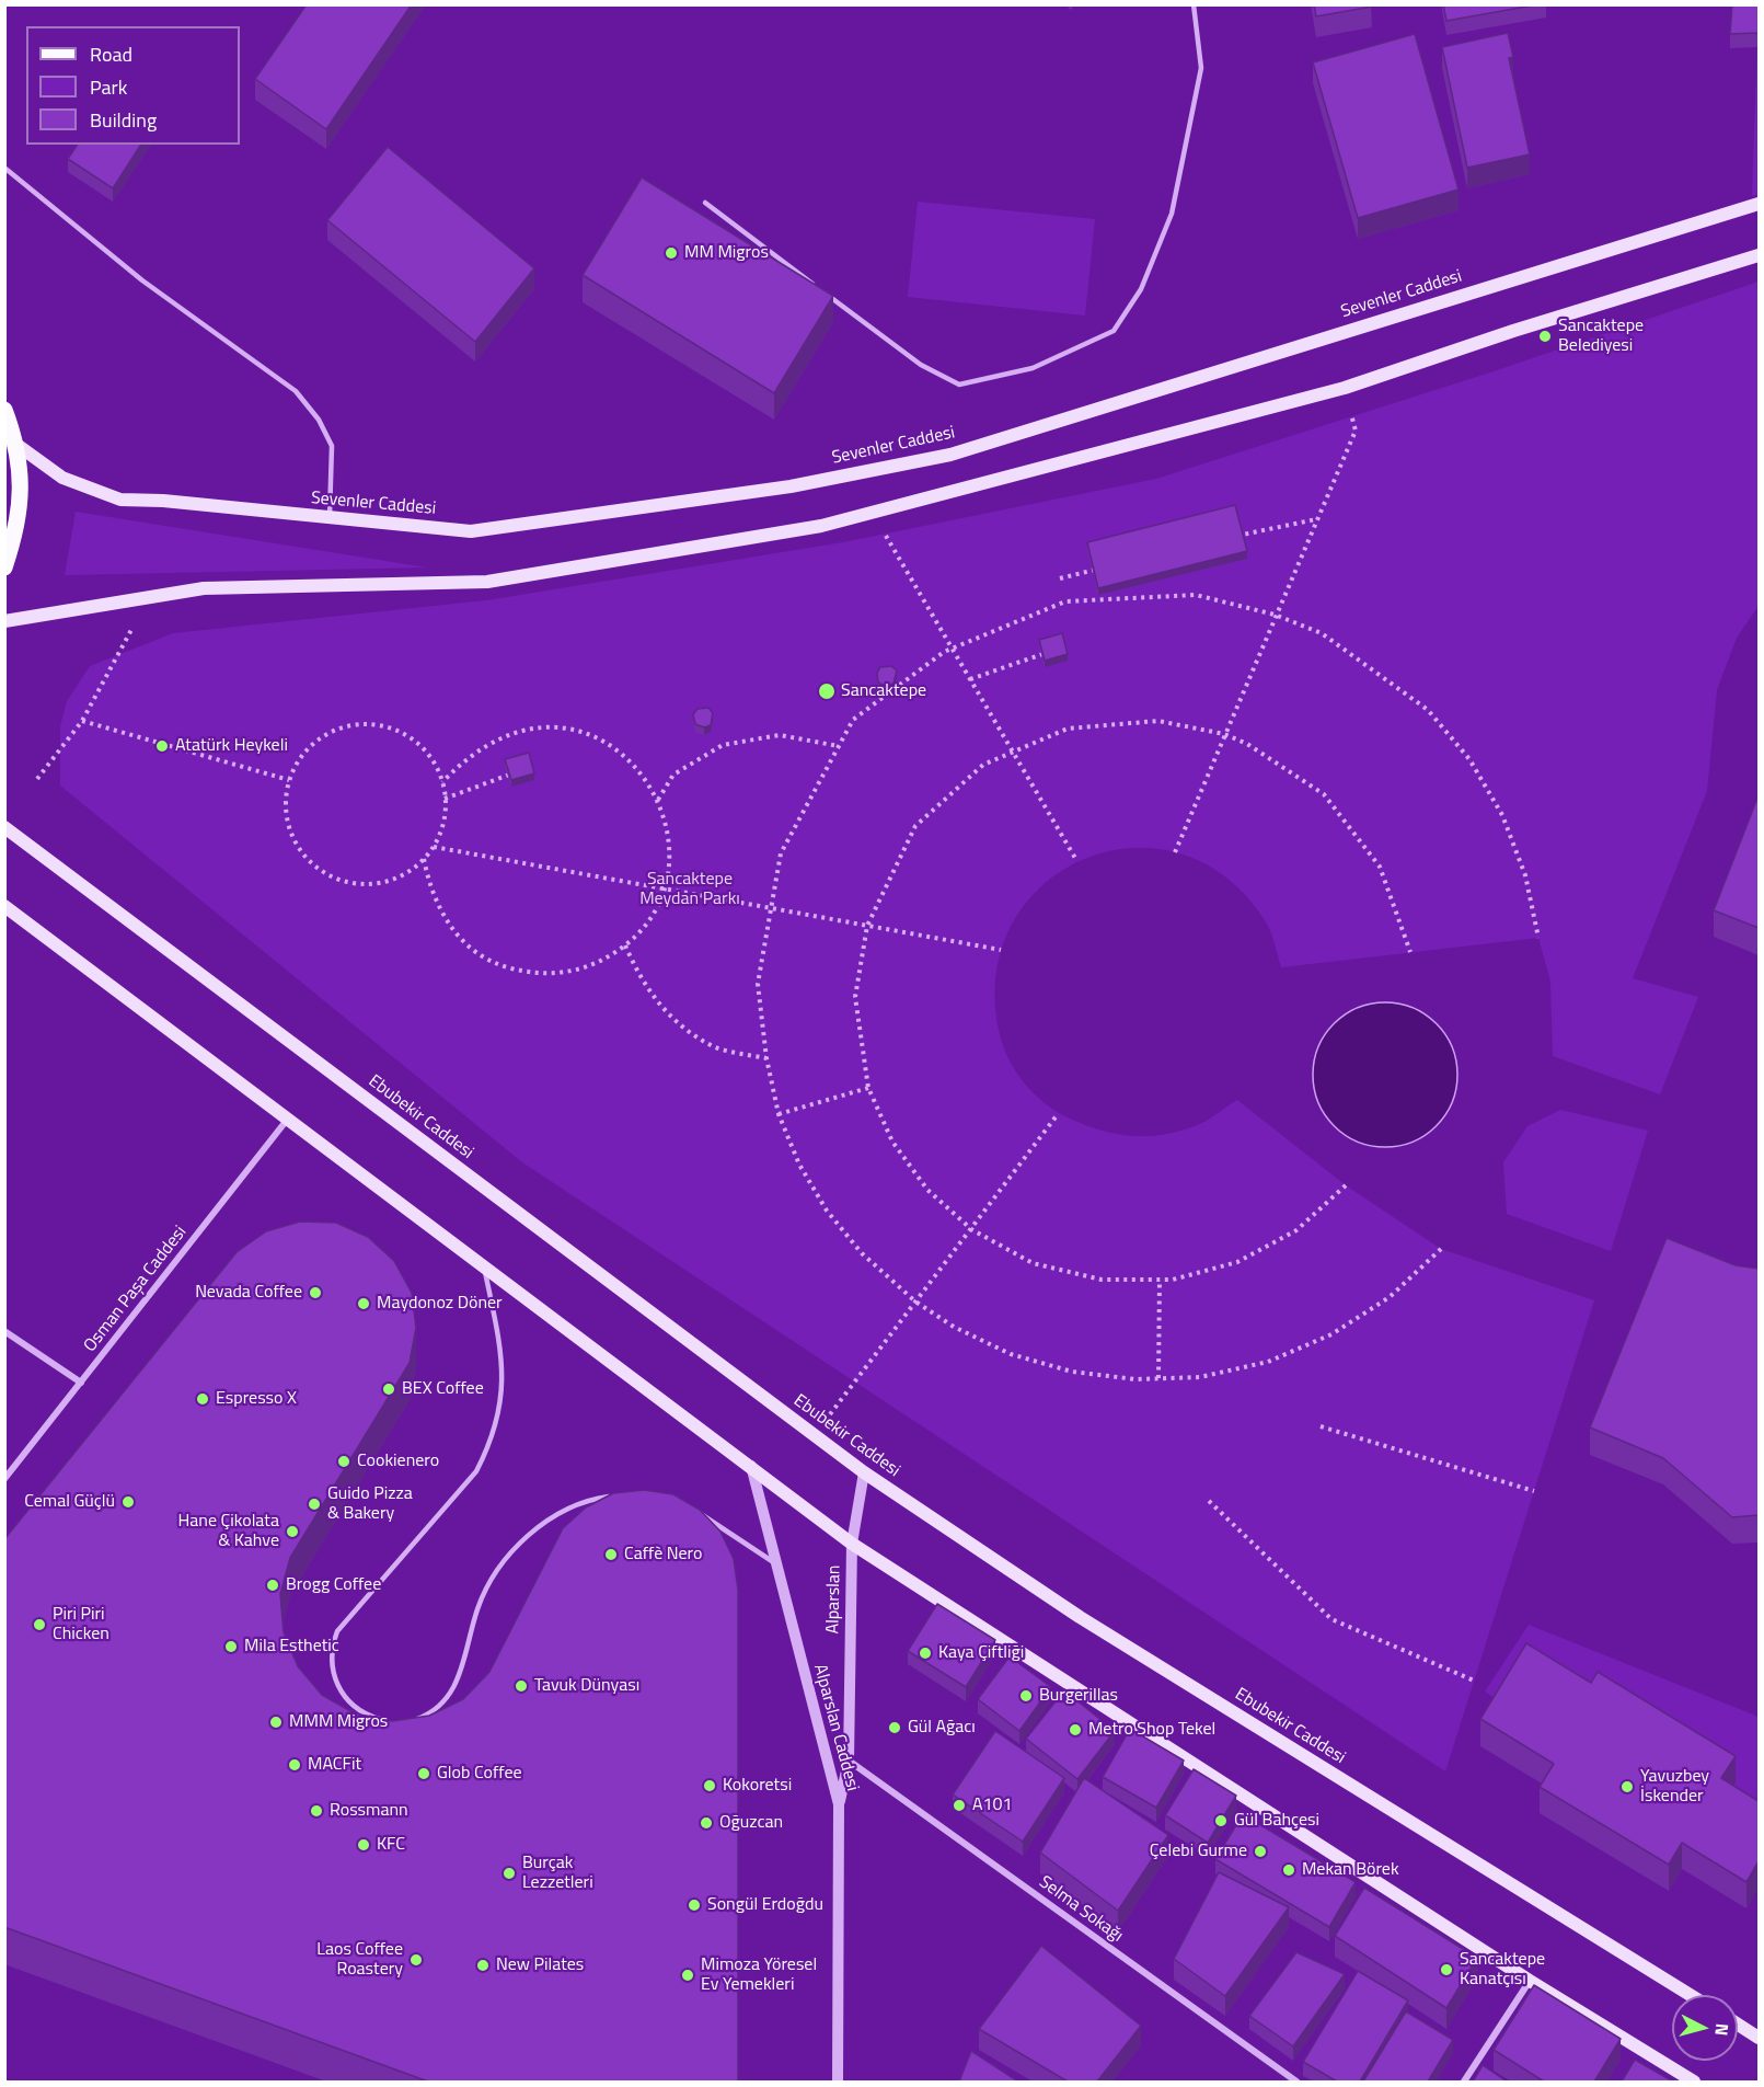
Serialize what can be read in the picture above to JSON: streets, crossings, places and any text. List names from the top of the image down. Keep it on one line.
{"streets":{"main road":["Sevenler Caddesi","Ebubekir Caddesi"],"street":["Osman Paşa Caddesi","Alparslan","Alparslan Caddesi","Selma Sokağı"]},"crossings":[["Ebubekir Caddesi","Alparslan"],["Alparslan","Alparslan Caddesi"],["Alparslan","Selma Sokağı"]],"parks":["Sancaktepe Meydan Parkı"],"places":["MM Migros","Sancaktepe Belediyesi","Sancaktepe","Atatürk Heykeli","Nevada Coffee","Maydonoz Döner","BEX Coffee","Espresso X","Cookienero","Cemal Güçlü","Guido Pizza & Bakery","Hane Çikolata & Kahve","Caffè Nero","Brogg Coffee","Piri Piri Chicken","Mila Esthetic","Kaya Çiftliği","Tavuk Dünyası","Burgerillas","MMM Migros","Gül Ağacı","Metro Shop Tekel","MACFit","Glob Coffee","Kokoretsi","Yavuzbey İskender","A101","Rossmann","Gül Bahçesi","Oğuzcan","KFC","Çelebi Gurme","Mekan Börek","Burçak Lezzetleri","Songül Erdoğdu","Laos Coffee Roastery","New Pilates","Sancaktepe Kanatçısı","Mimoza Yöresel Ev Yemekleri"],"legend":["Road","Park","Building"],"north":"right"}
